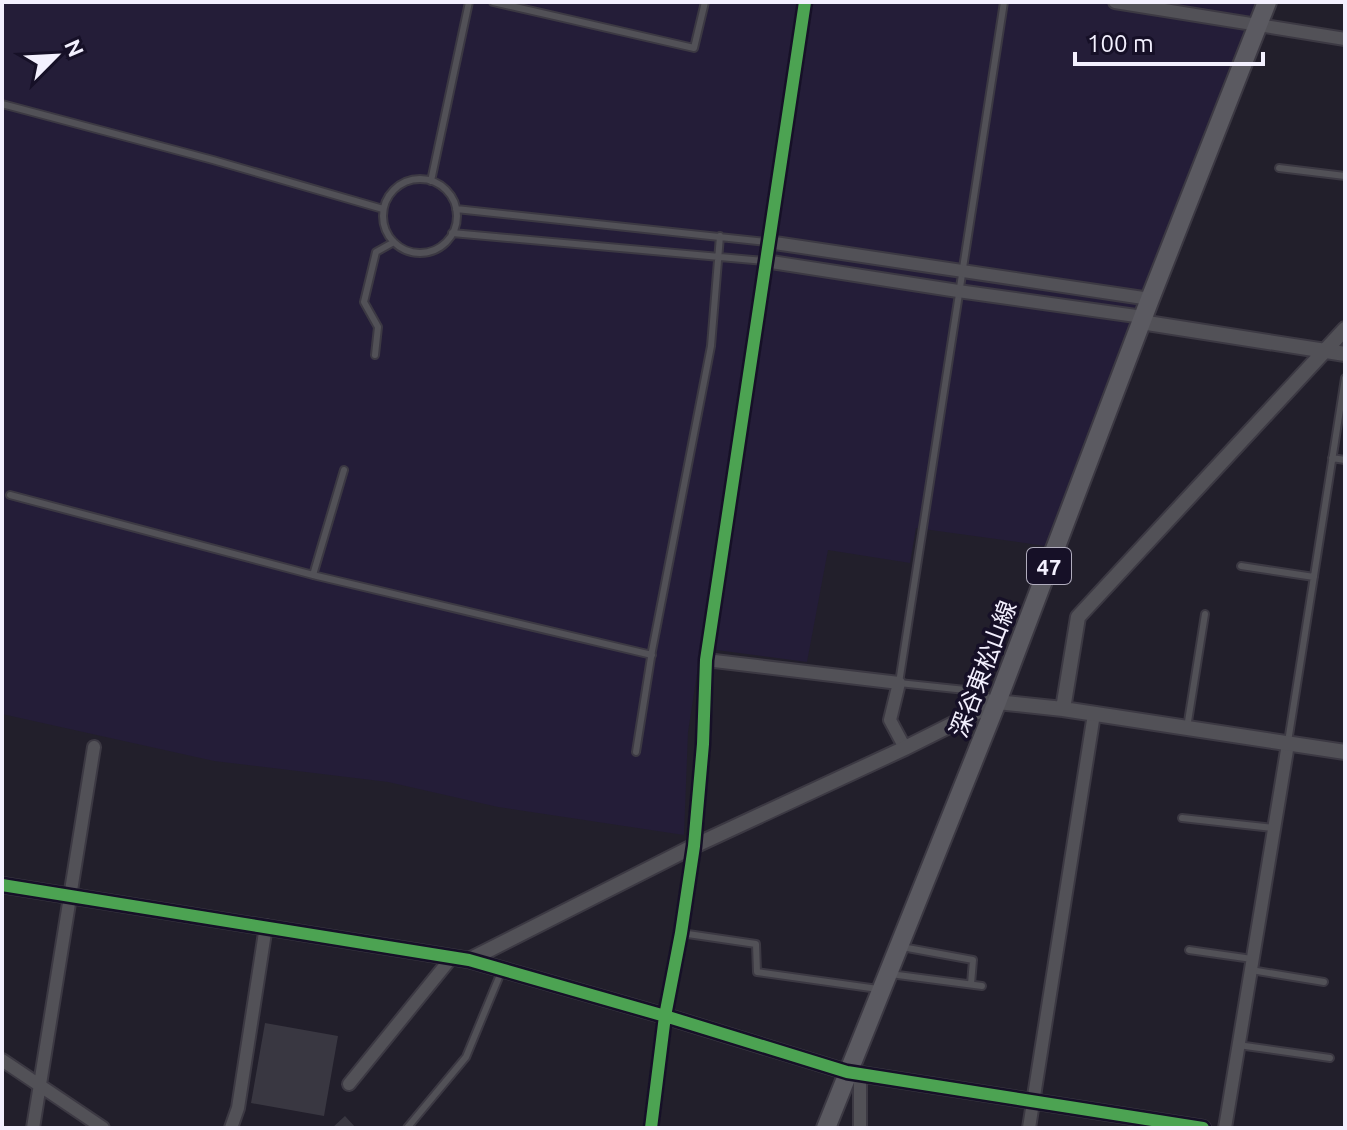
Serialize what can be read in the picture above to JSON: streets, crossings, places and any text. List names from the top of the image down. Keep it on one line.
{"streets":{"main road":["47","深谷東松山線"]},"scale_bar":"100 m","north":"top right"}
